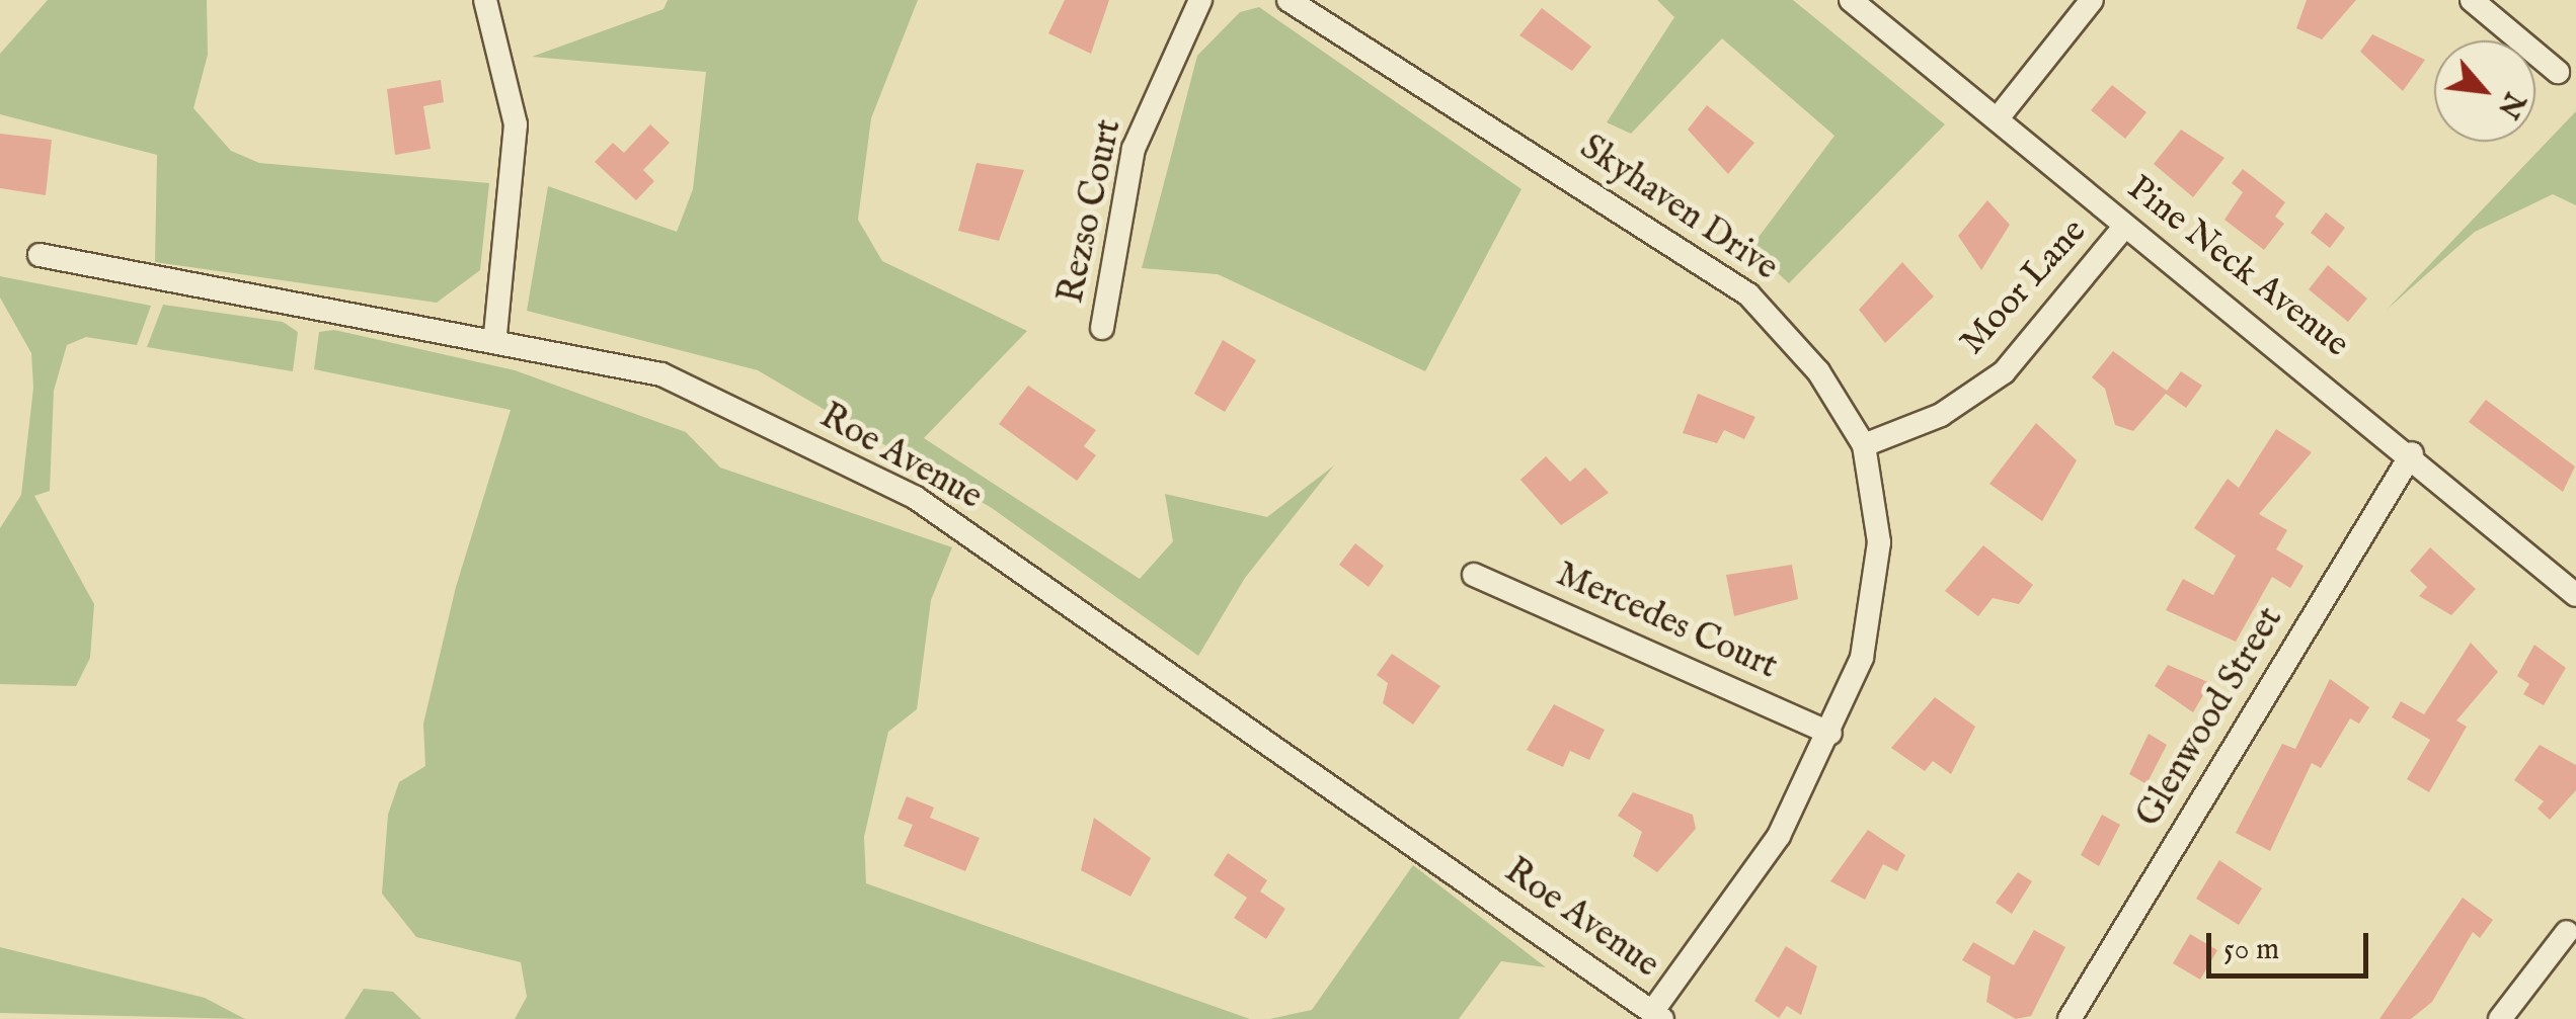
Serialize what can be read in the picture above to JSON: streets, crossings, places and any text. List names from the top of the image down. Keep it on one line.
{"streets":{"street":["Skyhaven Drive","Rezso Court","Pine Neck Avenue","Moor Lane","Roe Avenue","Mercedes Court","Glenwood Street"]},"crossings":[["Skyhaven Drive","Moor Lane"],["Skyhaven Drive","Roe Avenue"],["Skyhaven Drive","Mercedes Court"],["Pine Neck Avenue","Moor Lane"],["Pine Neck Avenue","Glenwood Street"]],"scale_bar":"50 m","north":"bottom right"}
